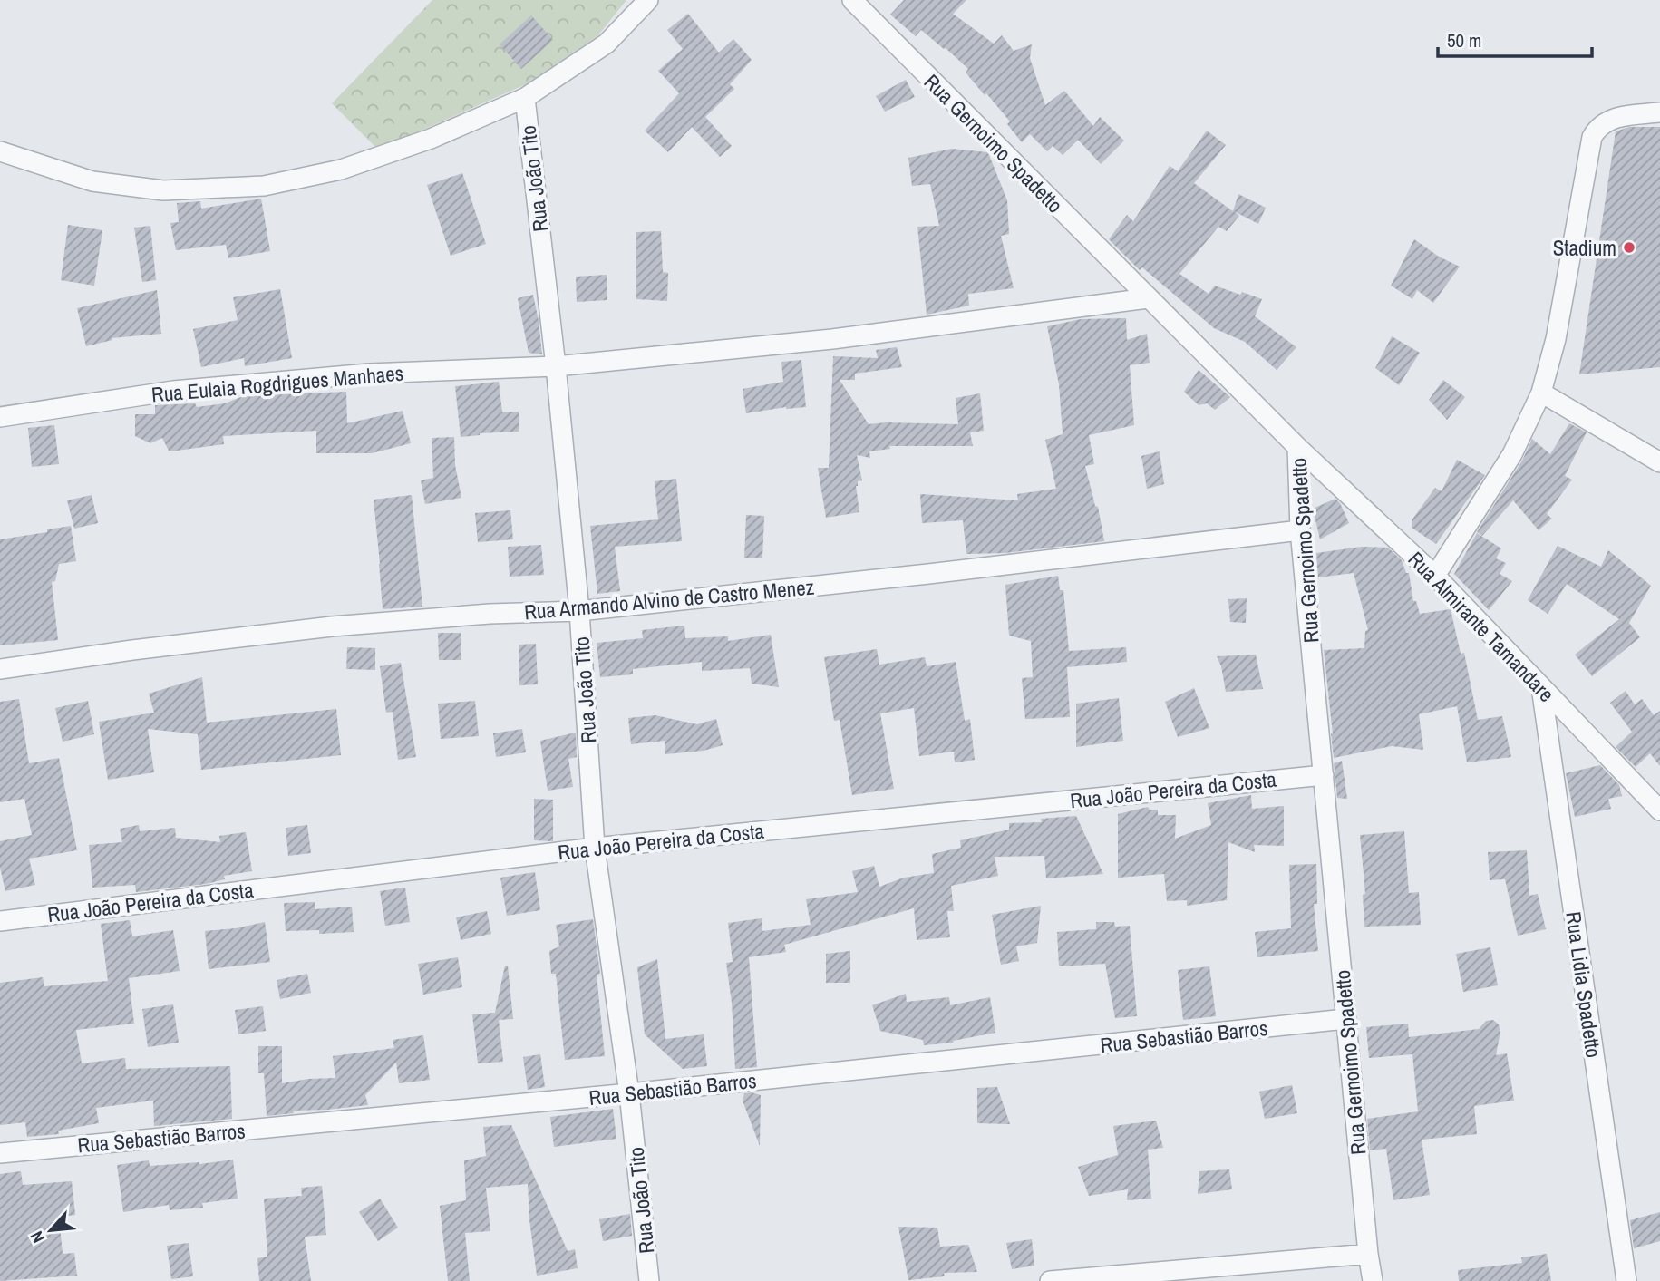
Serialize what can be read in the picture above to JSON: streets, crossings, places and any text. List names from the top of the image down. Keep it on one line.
{"streets":{"street":["Rua Gernoimo Spadetto","Rua João Tito","Rua Eulaia Rogdrigues Manhaes","Rua Armando Alvino de Castro Menez","Rua Almirante Tamandare","Rua João Pereira da Costa","Rua Lidia Spadetto","Rua Sebastião Barros"]},"crossings":[["Rua Gernoimo Spadetto","Rua Eulaia Rogdrigues Manhaes"],["Rua Gernoimo Spadetto","Rua Armando Alvino de Castro Menez"],["Rua Gernoimo Spadetto","Rua Almirante Tamandare"],["Rua Gernoimo Spadetto","Rua João Pereira da Costa"],["Rua Gernoimo Spadetto","Rua Sebastião Barros"],["Rua João Tito","Rua Eulaia Rogdrigues Manhaes"],["Rua João Tito","Rua Armando Alvino de Castro Menez"],["Rua João Tito","Rua João Pereira da Costa"],["Rua João Tito","Rua Sebastião Barros"],["Rua Almirante Tamandare","Rua Lidia Spadetto"]],"places":["Stadium"],"scale_bar":"50 m","north":"bottom left"}
